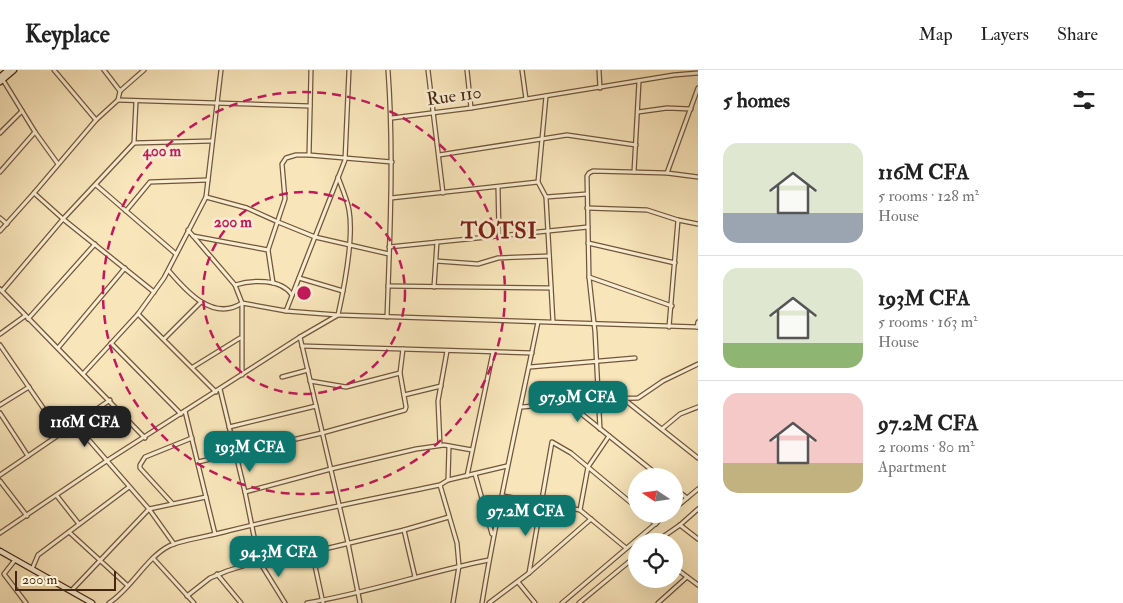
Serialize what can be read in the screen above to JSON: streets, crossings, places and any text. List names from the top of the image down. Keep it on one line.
{"streets":{"street":["Rue 110"]},"districts":["TOTSI"],"scale_bar":"200 m","north":"left","page":{"header":"Keyplace","nav":["Map","Layers","Share"],"heading":"5 homes","list":[{"name":"116M CFA","note":"5 rooms · 128 m² · House"},{"name":"193M CFA","note":"5 rooms · 163 m² · House"},{"name":"97.2M CFA","note":"2 rooms · 80 m² · Apartment"}],"price":["97.9M CFA","116M CFA","193M CFA","97.2M CFA","94.3M CFA"],"scale":"200 m"},"rings":["400 m","200 m"]}
